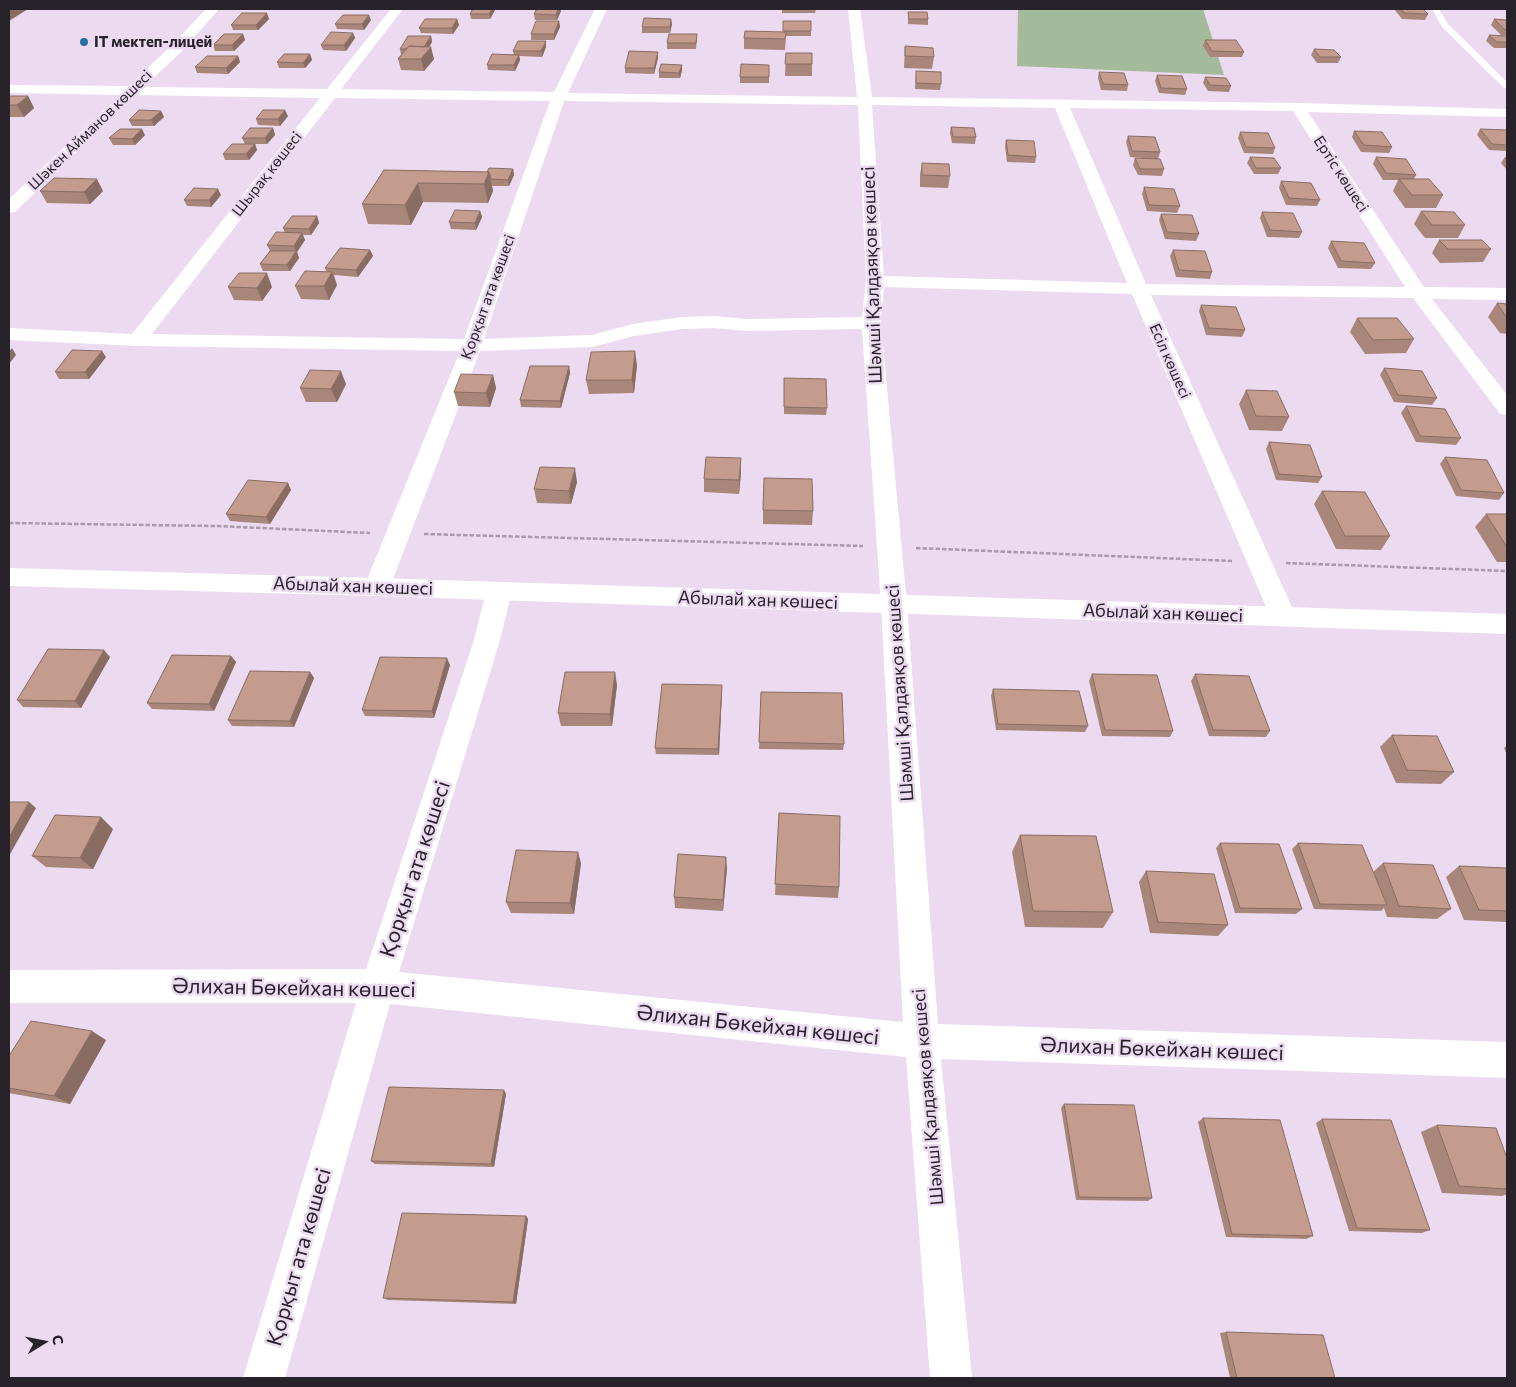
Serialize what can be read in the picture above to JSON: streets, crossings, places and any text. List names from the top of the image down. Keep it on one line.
{"streets":{"street":["Шәкен Айманов көшесі","Шырақ көшесі","Ертіс көшесі","Шәмші Қалдаяқов көшесі","Қорқыт ата көшесі","Есіл көшесі","Абылай хан көшесі","Әлихан Бөкейхан көшесі"]},"crossings":[["Шәмші Қалдаяқов көшесі","Абылай хан көшесі"],["Шәмші Қалдаяқов көшесі","Әлихан Бөкейхан көшесі"],["Қорқыт ата көшесі","Абылай хан көшесі"],["Қорқыт ата көшесі","Әлихан Бөкейхан көшесі"],["Есіл көшесі","Абылай хан көшесі"]],"places":["IT мектеп-лицей"],"north":"right"}
